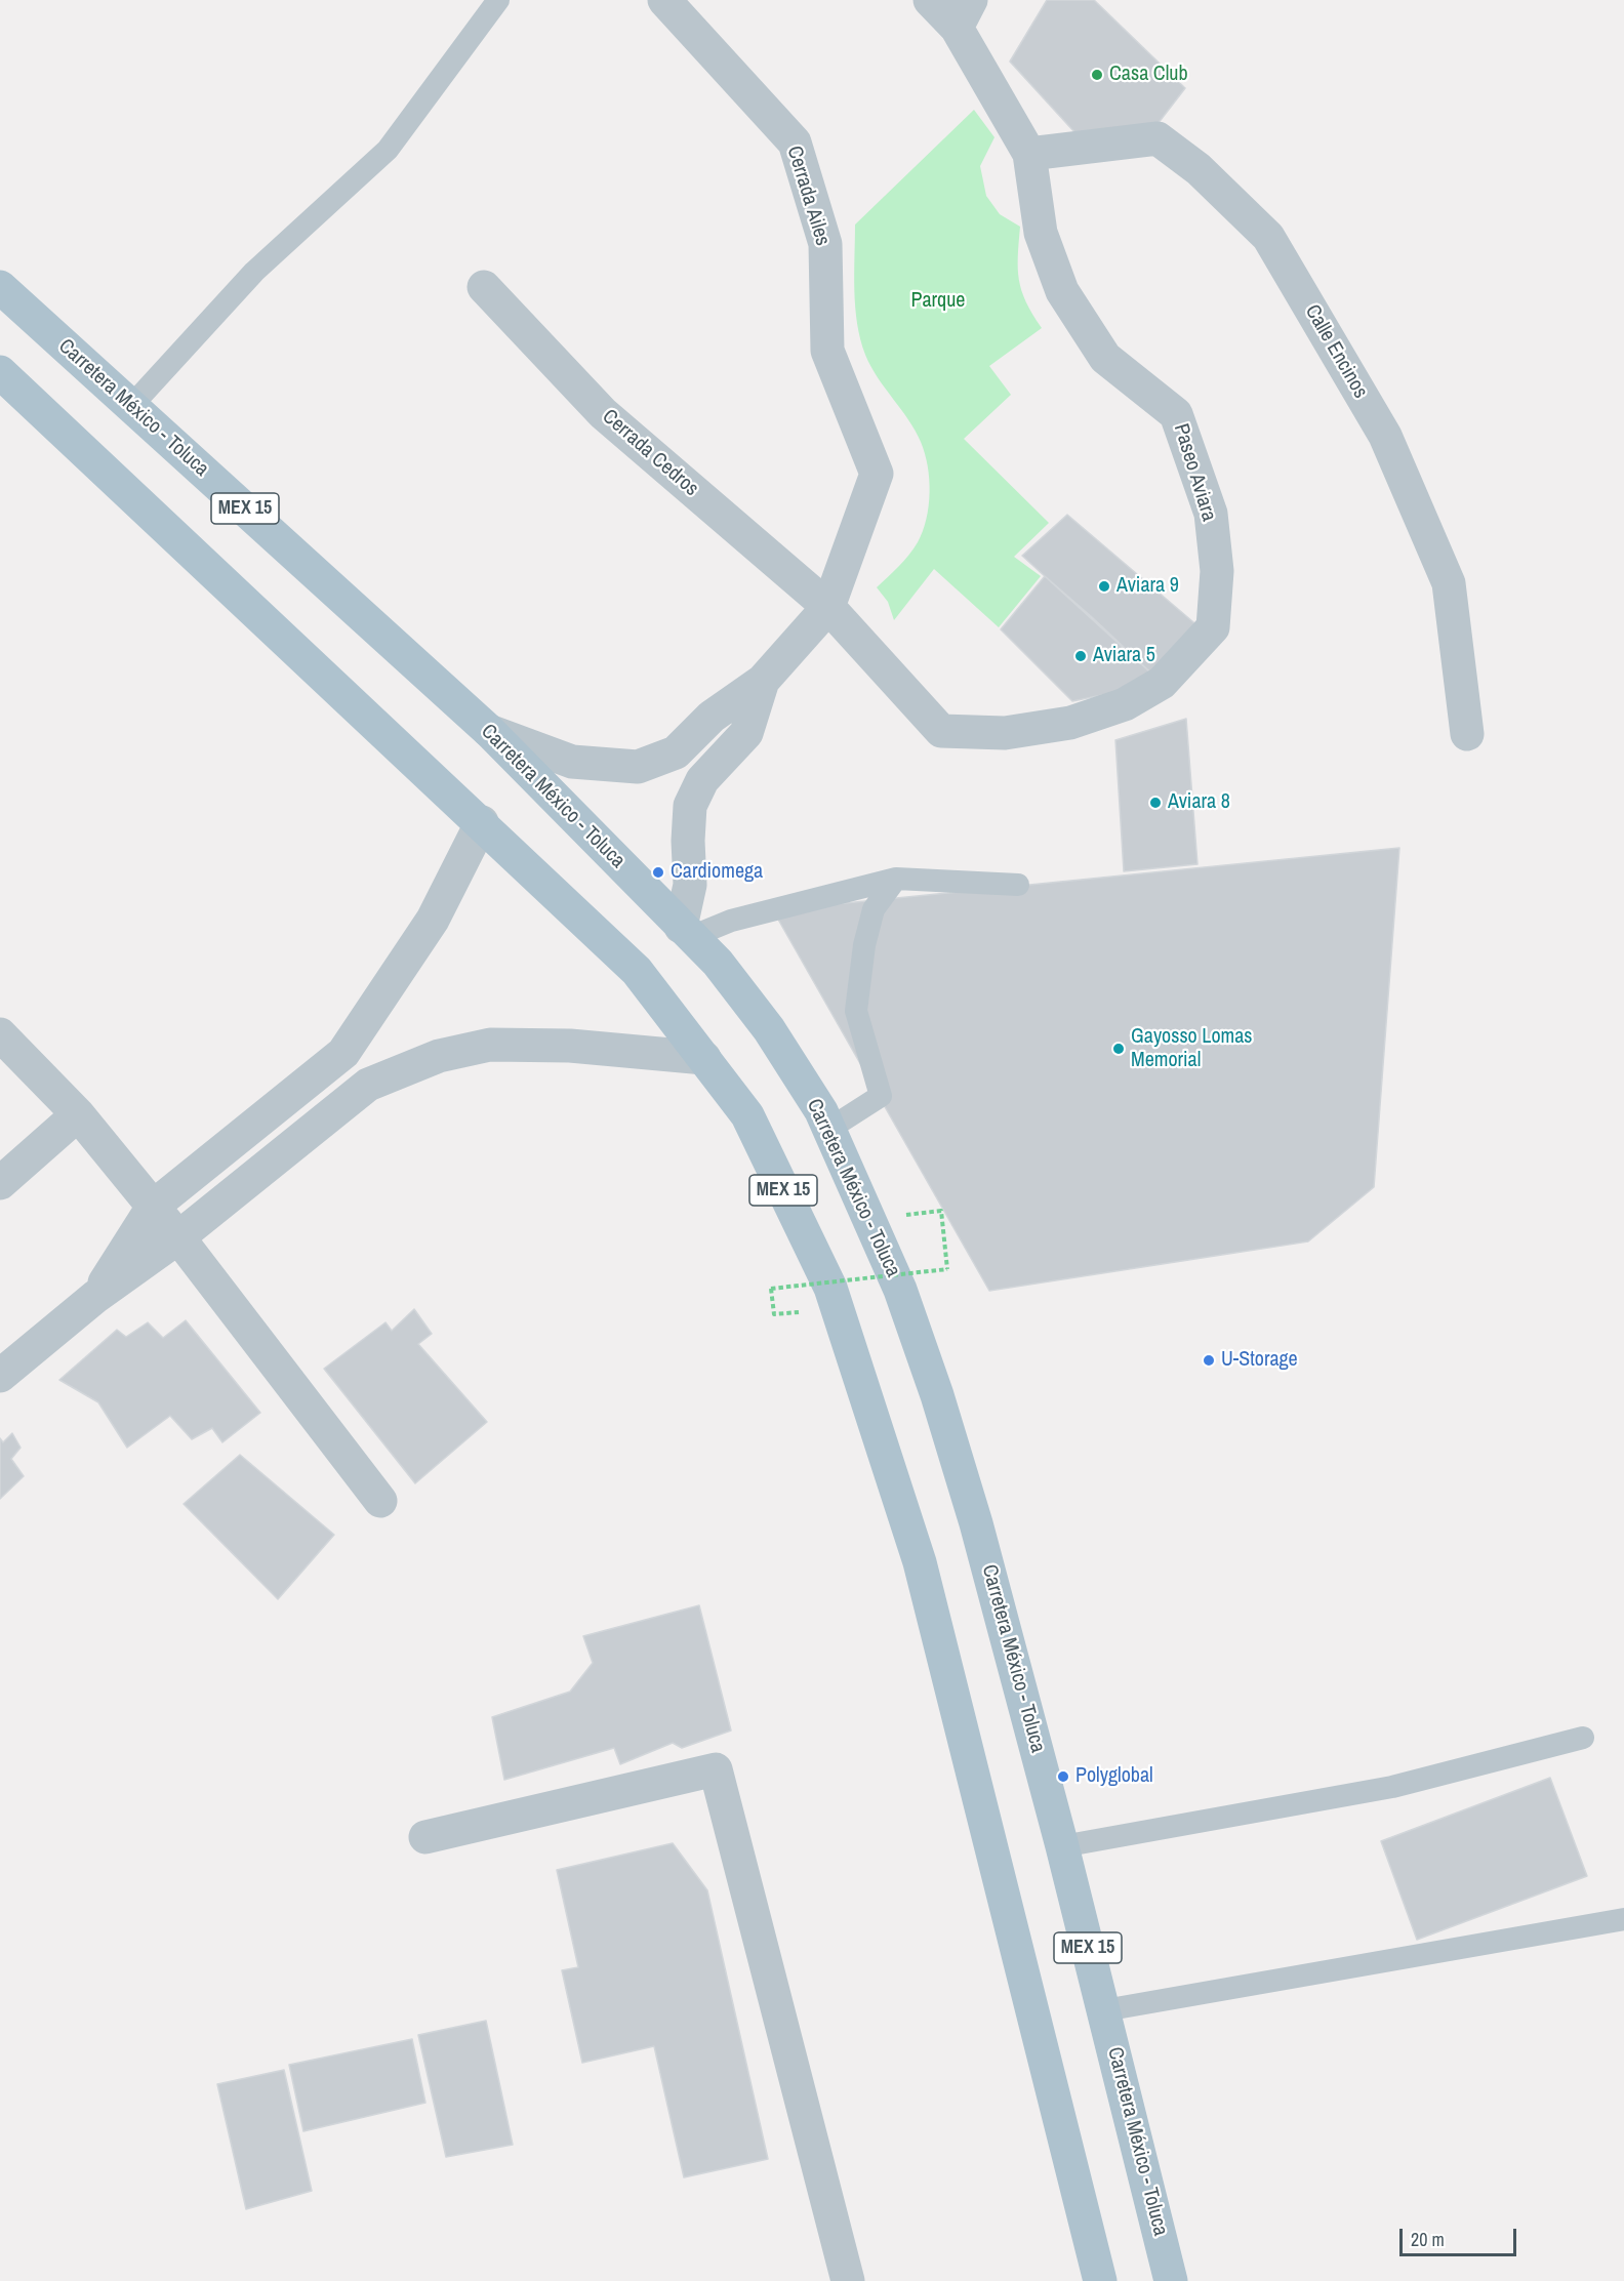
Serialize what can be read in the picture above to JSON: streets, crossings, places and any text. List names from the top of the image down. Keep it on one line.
{"streets":{"main road":["Carretera México - Toluca","MEX 15"],"street":["Cerrada Ailes","Calle Encinos","Cerrada Cedros","Paseo Aviara"]},"crossings":[["Cerrada Ailes","Cerrada Cedros"],["Cerrada Ailes","Paseo Aviara"],["Calle Encinos","Paseo Aviara"],["Cerrada Cedros","Paseo Aviara"]],"parks":["Parque"],"places":["Casa Club","Aviara 9","Aviara 5","Aviara 8","Cardiomega","Gayosso Lomas Memorial","U-Storage","Polyglobal"],"scale_bar":"20 m"}
